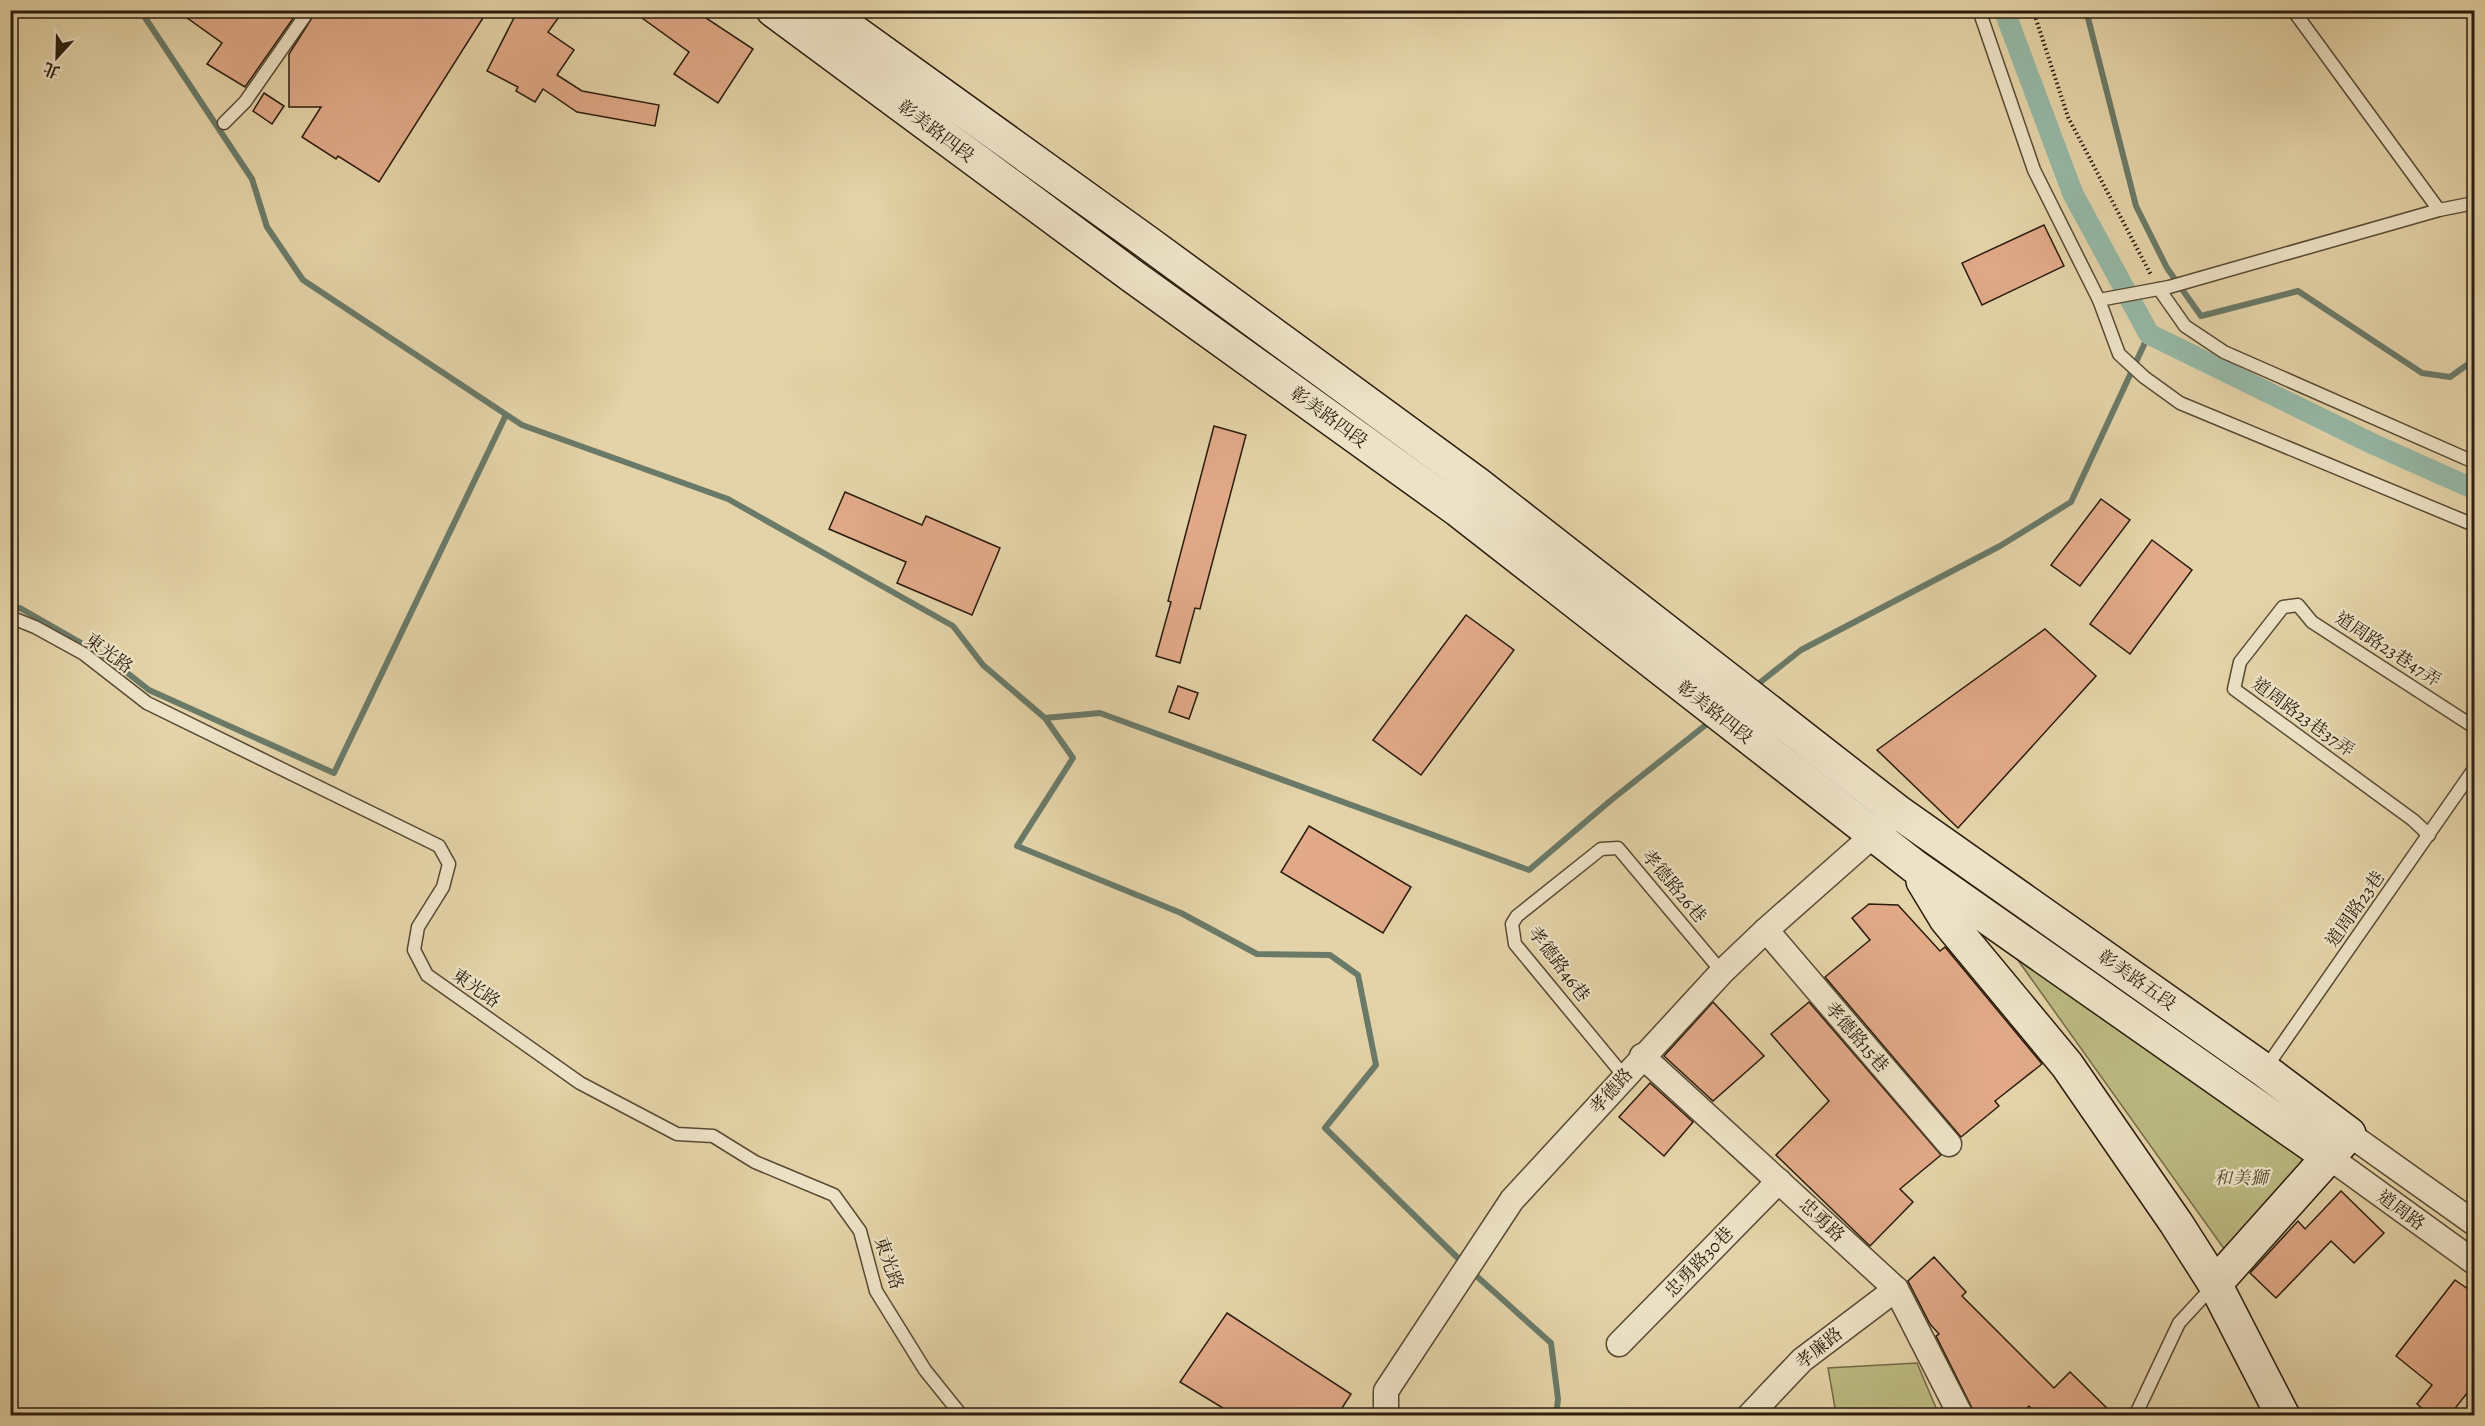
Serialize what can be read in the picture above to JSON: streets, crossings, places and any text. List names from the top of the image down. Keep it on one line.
{"streets":{"main road":["彰美路四段","彰美路五段"],"street":["孝德路15巷","孝德路","道周路","忠勇路","忠勇路30巷","孝廉路"],"lane":["道周路23巷47弄","東光路","道周路23巷37弄","孝德路26巷","道周路23巷","孝德路46巷"]},"crossings":[["彰美路四段","彰美路五段"],["彰美路四段","孝德路"],["道周路23巷47弄","道周路23巷37弄"],["道周路23巷37弄","道周路23巷"],["孝德路26巷","孝德路46巷"],["孝德路26巷","孝德路"],["道周路23巷","彰美路五段"],["孝德路46巷","孝德路"],["彰美路五段","孝德路"],["彰美路五段","道周路"],["孝德路15巷","孝德路"],["孝德路","忠勇路"],["忠勇路","忠勇路30巷"],["忠勇路","孝廉路"]],"parks":["和美獅"],"north":"bottom"}
